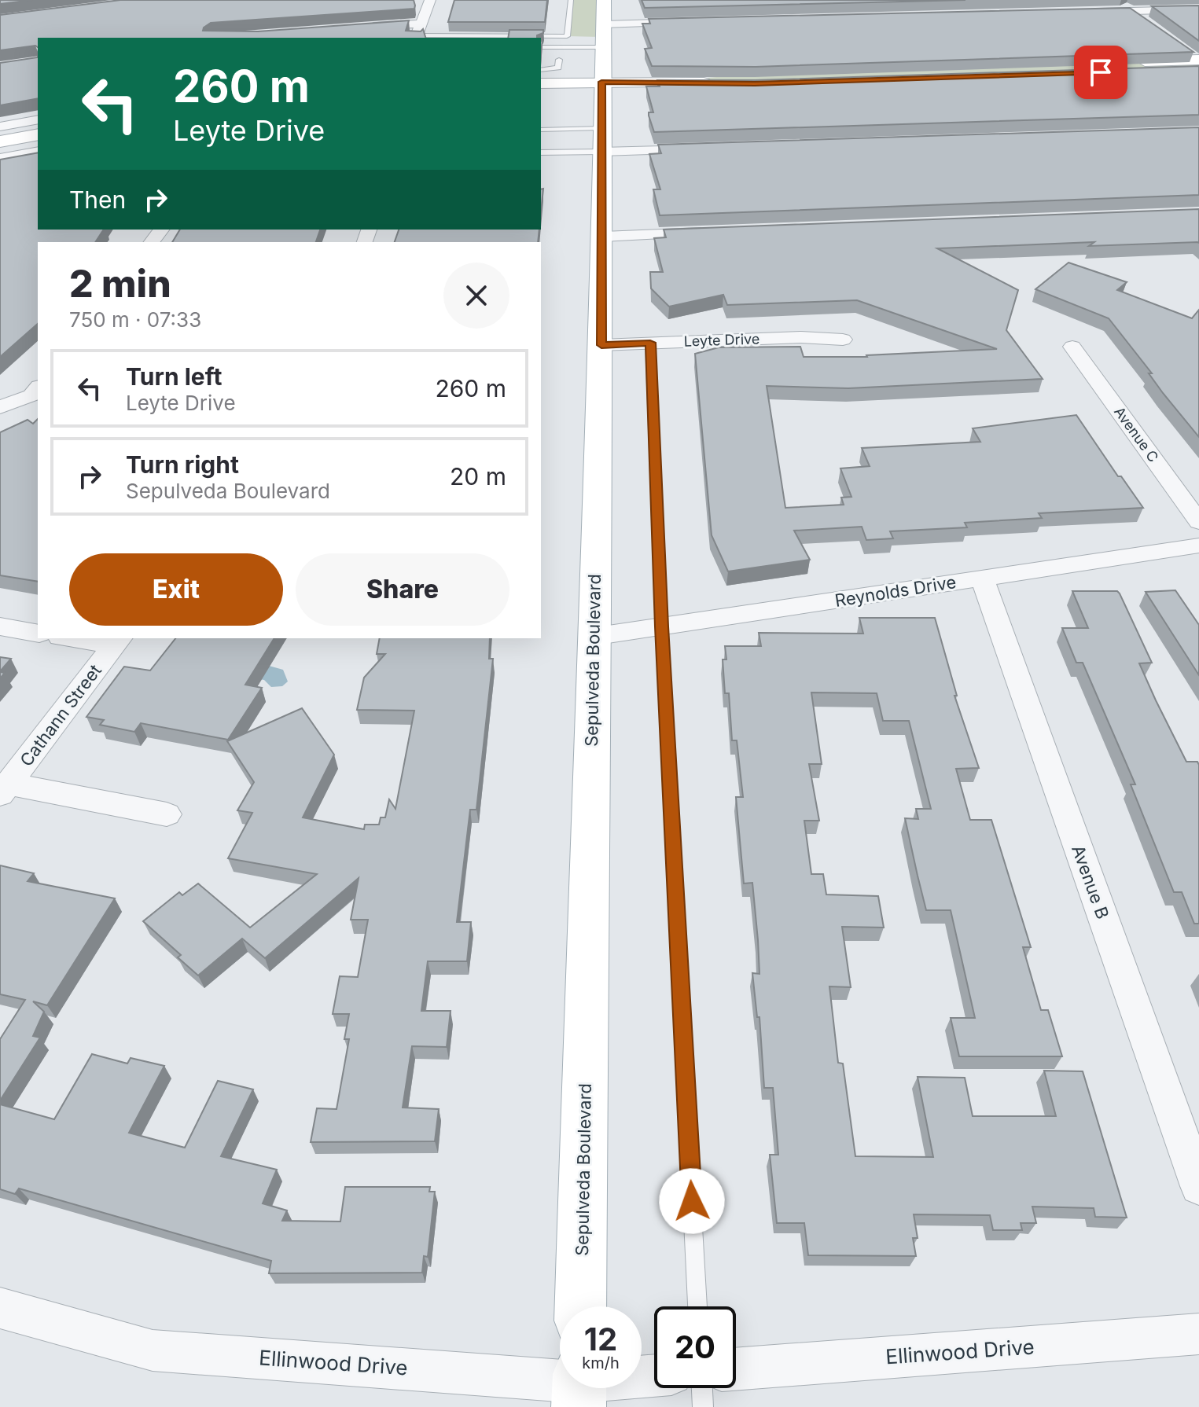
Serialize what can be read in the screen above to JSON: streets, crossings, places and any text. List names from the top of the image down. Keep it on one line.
{"streets":{"main road":["Sepulveda Boulevard"],"street":["Leyte Drive","Avenue C","Reynolds Drive","Cathann Street","Avenue B","Ellinwood Drive"]},"crossings":[["Leyte Drive","Sepulveda Boulevard"],["Reynolds Drive","Sepulveda Boulevard"],["Reynolds Drive","Avenue B"]],"page":{"turn":["260 m","Leyte Drive"],"then":"Then","heading":["2 min","750 m · 07:33"],"list":[{"name":"Turn left","note":"Leyte Drive","value":"260 m"},{"name":"Turn right","note":"Sepulveda Boulevard","value":"20 m"}],"buttons":["Exit","Share"],"speed":"12 km/h","limit":"20"}}
